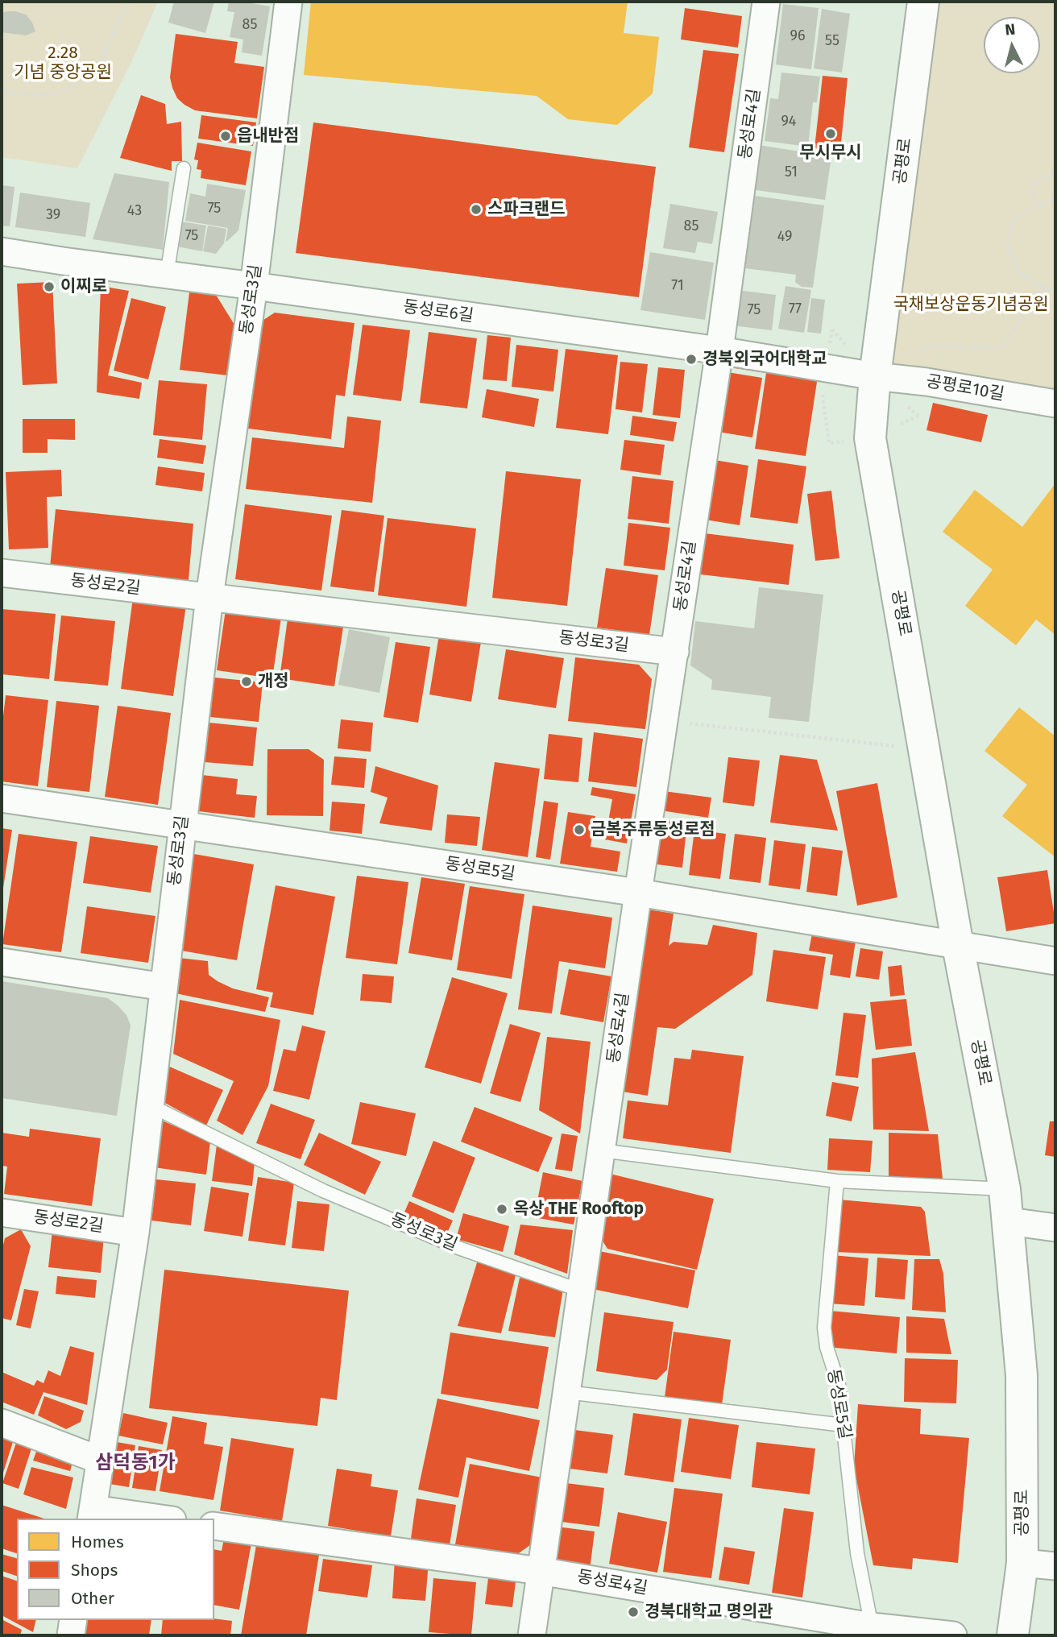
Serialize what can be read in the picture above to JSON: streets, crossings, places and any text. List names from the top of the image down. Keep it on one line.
{"streets":{"main road":["공평로"],"street":["동성로4길","동성로3길","동성로6길","공평로10길","동성로2길","동성로5길"]},"crossings":[["동성로4길","동성로3길"],["동성로4길","동성로6길"],["동성로4길","동성로5길"],["공평로","동성로6길"],["공평로","공평로10길"],["공평로","동성로5길"],["동성로3길","동성로6길"],["동성로3길","동성로2길"],["동성로3길","동성로5길"],["동성로6길","공평로10길"]],"districts":["삼덕동1가"],"parks":["2.28 기념 중앙공원","국채보상운동기념공원"],"places":["무시무시","읍내반점","스파크랜드","이찌로","경북외국어대학교","개정","금복주류동성로점","옥상 THE Rooftop","경북대학교 명의관"],"house_numbers":["85","96","55","94","51","75","43","39","85","75","49","71","77","75"],"legend":["Homes","Shops","Other"],"north":"top"}
